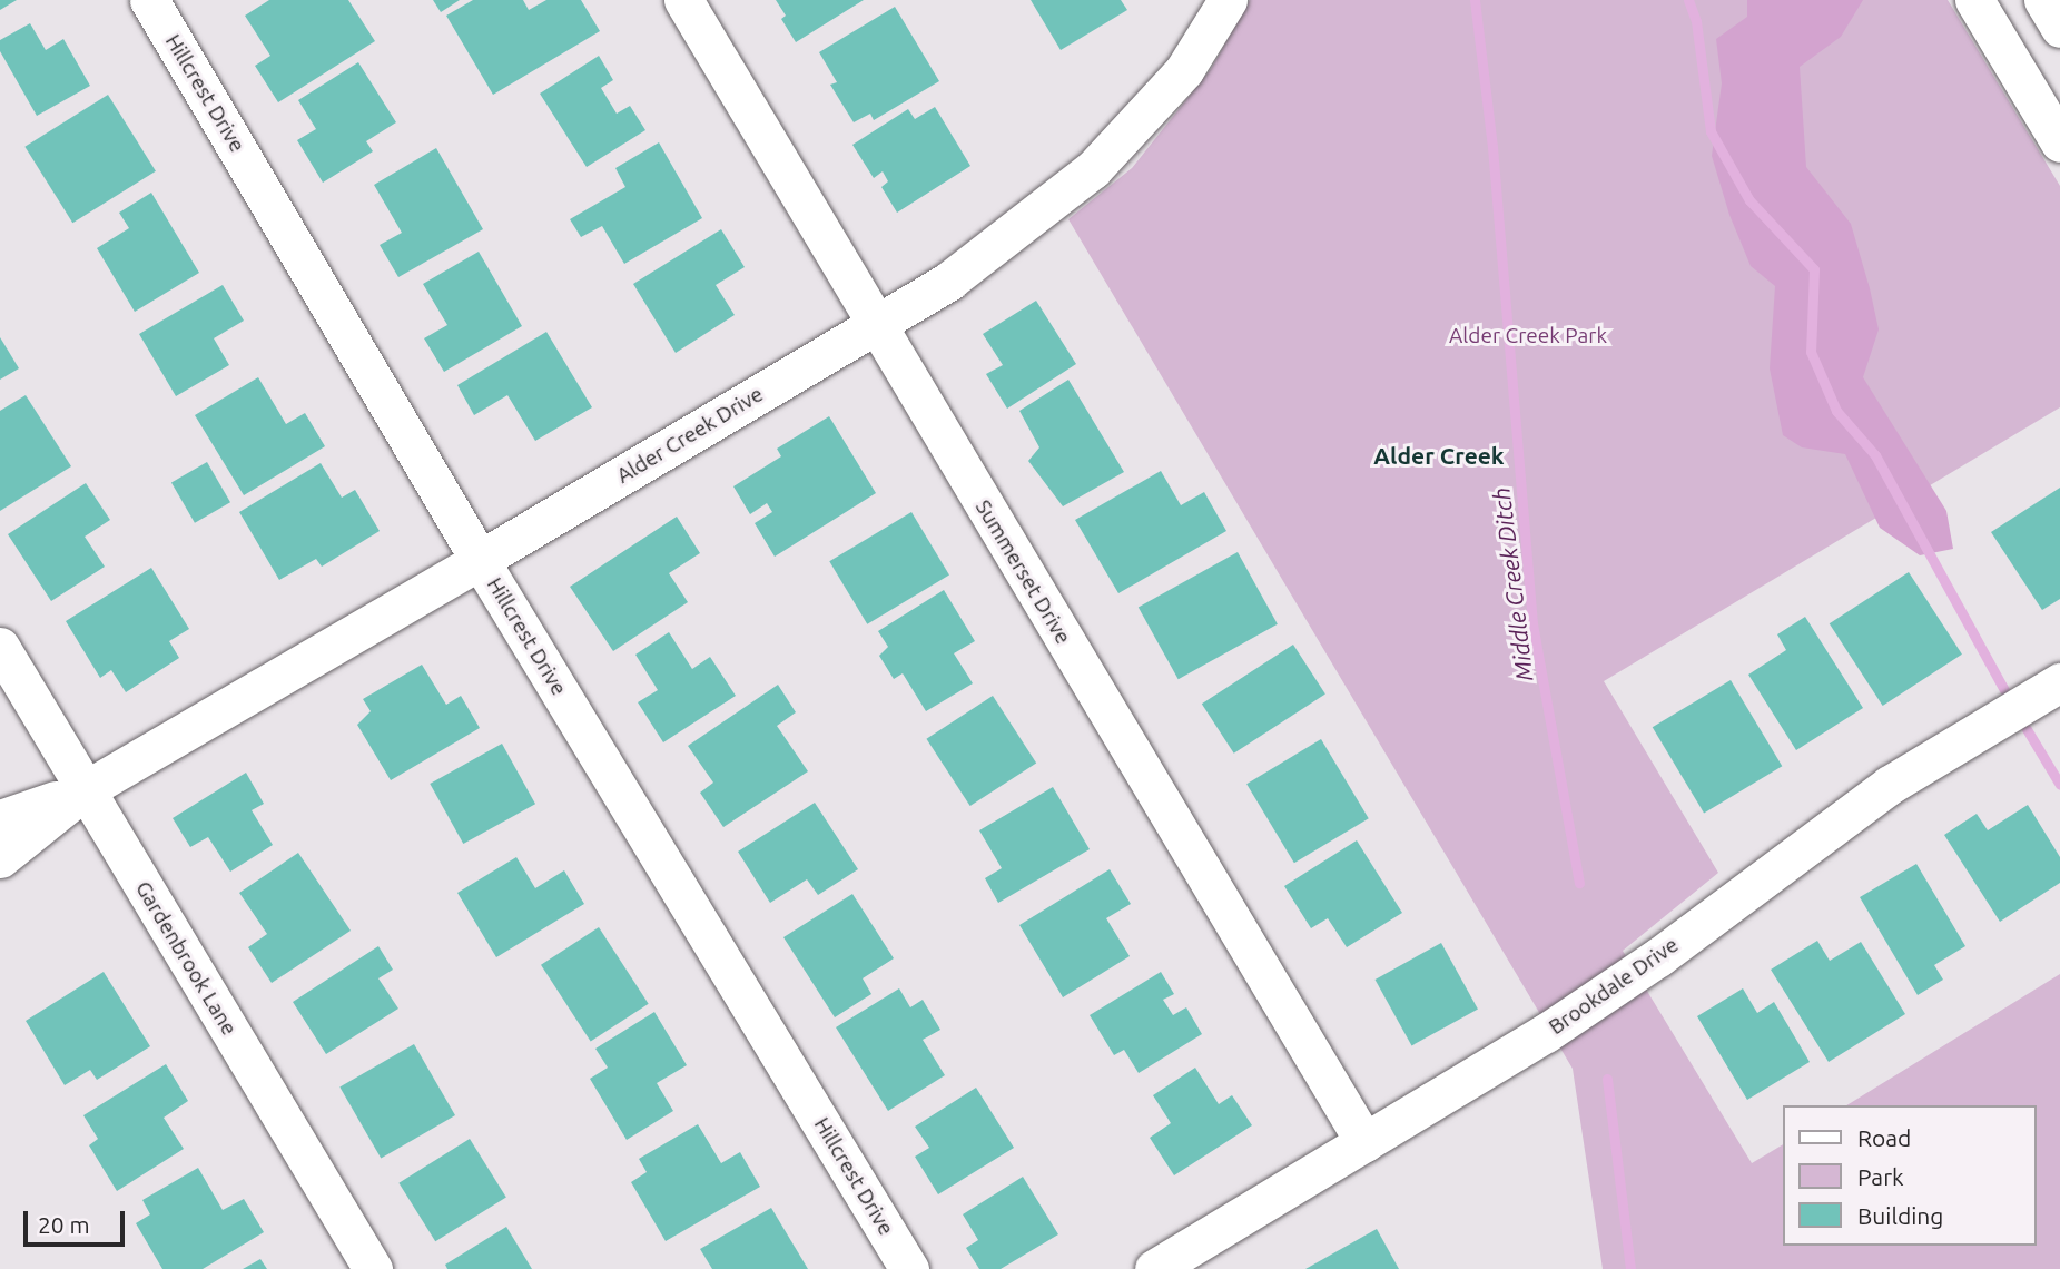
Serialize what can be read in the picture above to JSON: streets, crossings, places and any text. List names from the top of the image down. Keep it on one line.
{"streets":{"street":["Hillcrest Drive","Alder Creek Drive","Summerset Drive","Gardenbrook Lane","Brookdale Drive"]},"crossings":[["Hillcrest Drive","Alder Creek Drive"],["Alder Creek Drive","Summerset Drive"],["Alder Creek Drive","Gardenbrook Lane"],["Summerset Drive","Brookdale Drive"]],"districts":["Alder Creek"],"water":["Middle Creek Ditch"],"parks":["Alder Creek Park"],"legend":["Road","Park","Building"],"scale_bar":"20 m"}
